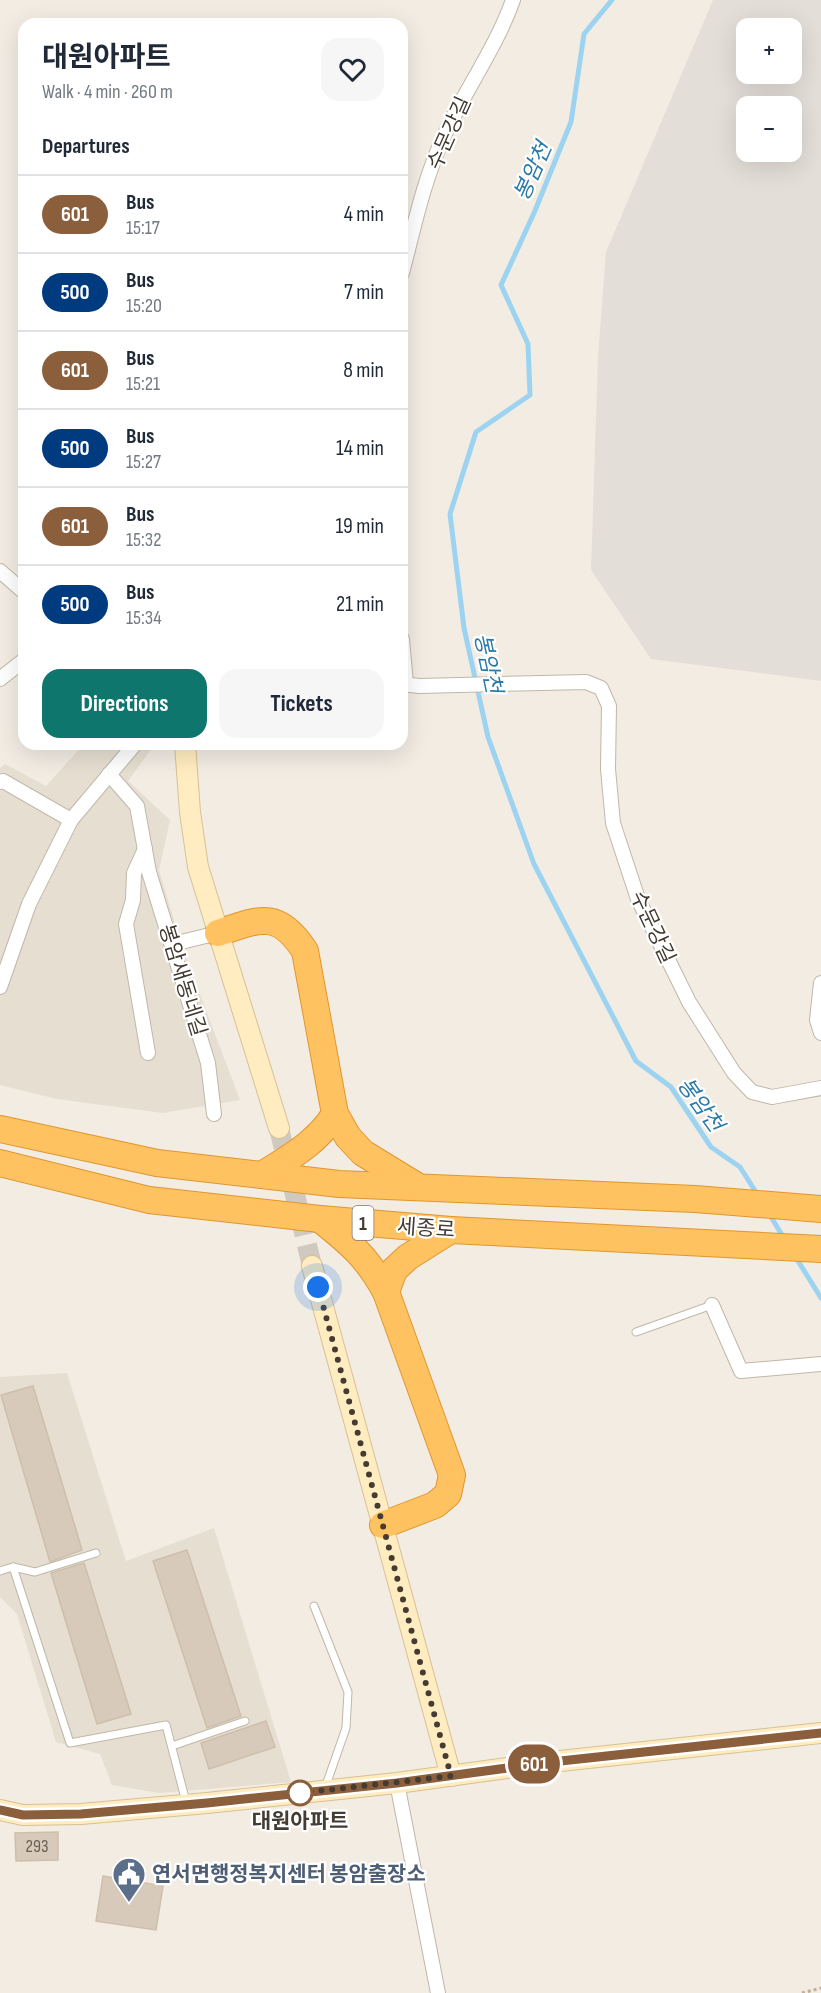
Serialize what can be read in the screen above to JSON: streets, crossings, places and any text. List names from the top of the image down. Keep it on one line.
{"streets":{"highway":["1","세종로"],"street":["수문강길","봉암새동네길"]},"water":["봉암천"],"places":{"other":["대원아파트"],"public building":["연서면행정복지센터 봉암출장소"]},"lines":["bus line 601"],"house_numbers":["293"],"page":{"on_map":"601","map_buttons":["+","−"],"heading":[["대원아파트","Walk · 4 min · 260 m"],"Departures"],"list":[{"mark":"601","name":"Bus","note":"15:17","value":"4 min"},{"mark":"500","name":"Bus","note":"15:20","value":"7 min"},{"mark":"601","name":"Bus","note":"15:21","value":"8 min"},{"mark":"500","name":"Bus","note":"15:27","value":"14 min"},{"mark":"601","name":"Bus","note":"15:32","value":"19 min"},{"mark":"500","name":"Bus","note":"15:34","value":"21 min"}],"buttons":["Directions","Tickets"]}}
